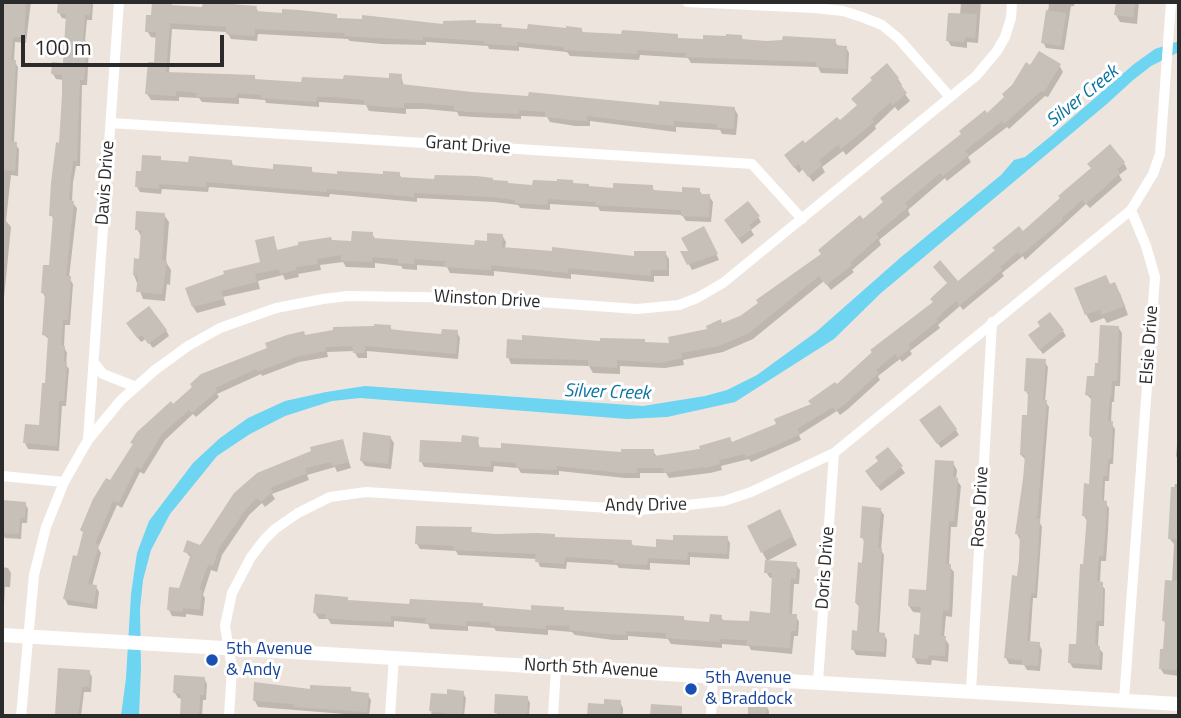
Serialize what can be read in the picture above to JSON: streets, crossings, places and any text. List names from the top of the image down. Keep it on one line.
{"streets":{"street":["Grant Drive","Davis Drive","Winston Drive","Elsie Drive","Andy Drive","Rose Drive","Doris Drive","North 5th Avenue"]},"crossings":[["Grant Drive","Davis Drive"],["Grant Drive","Winston Drive"],["Davis Drive","Winston Drive"],["Winston Drive","North 5th Avenue"],["Elsie Drive","Andy Drive"],["Elsie Drive","North 5th Avenue"],["Andy Drive","Rose Drive"],["Andy Drive","Doris Drive"],["Andy Drive","North 5th Avenue"],["Rose Drive","North 5th Avenue"],["Doris Drive","North 5th Avenue"]],"water":["Silver Creek"],"places":["5th Avenue & Andy","5th Avenue & Braddock"],"scale_bar":"100 m"}
